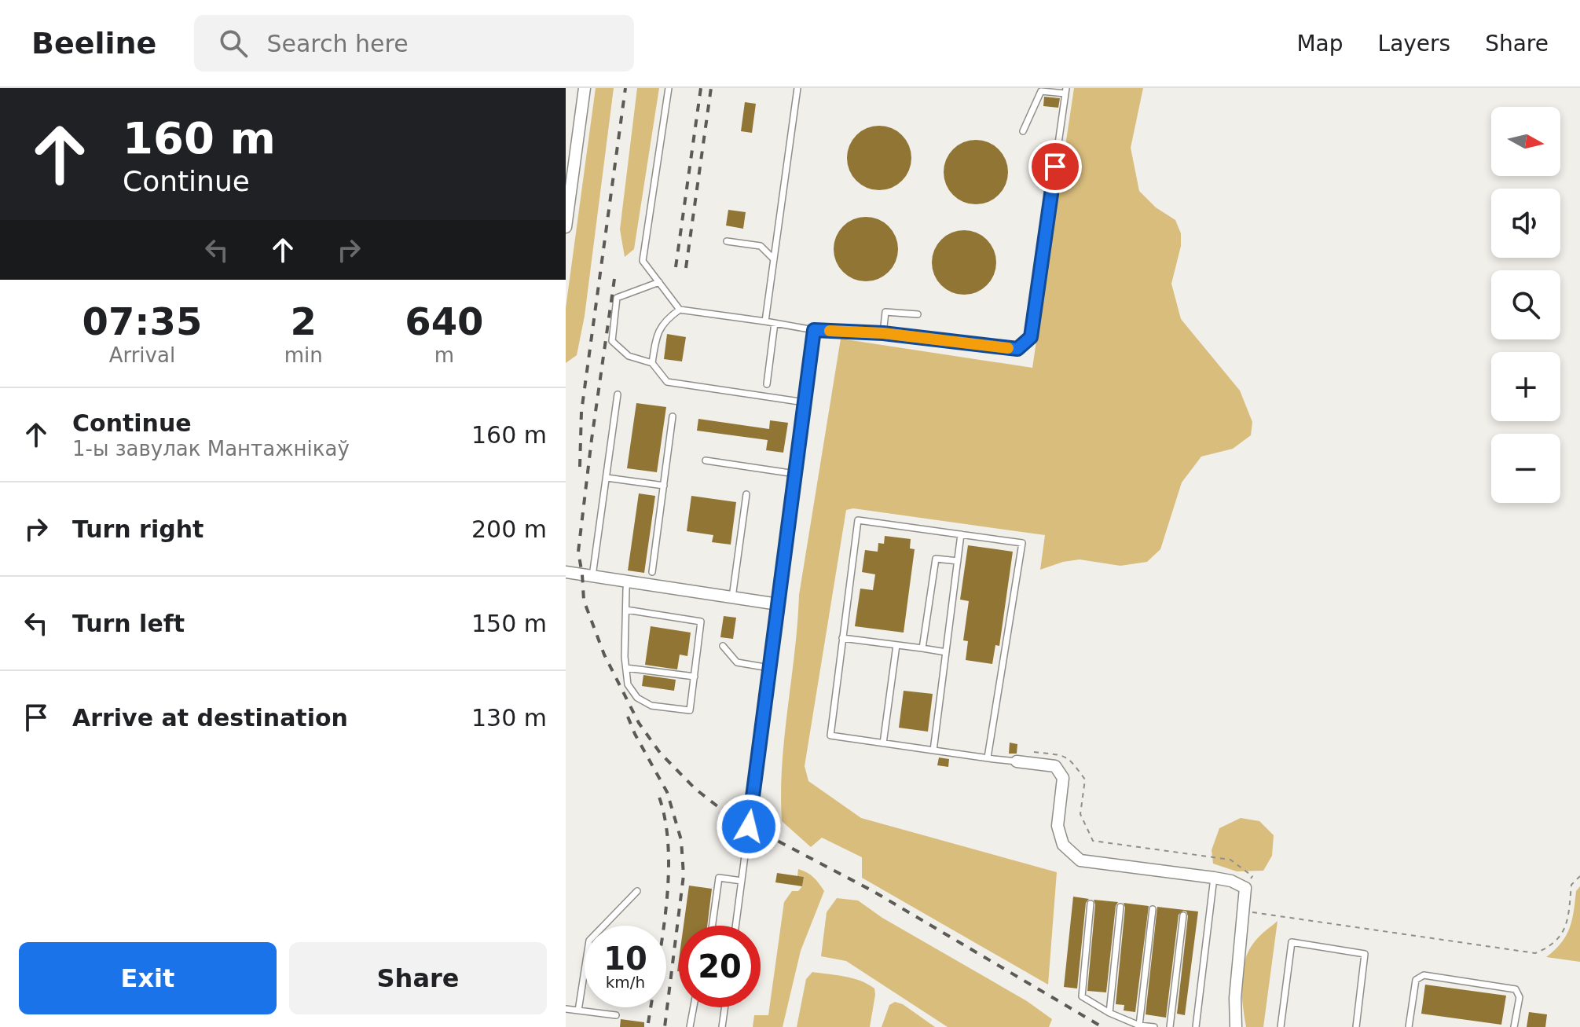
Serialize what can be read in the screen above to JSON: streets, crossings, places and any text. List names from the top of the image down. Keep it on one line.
{"north":"right","page":{"header":"Beeline","search":"Search here","nav":["Map","Layers","Share"],"turn":["160 m","Continue"],"map_buttons":["+","−"],"eta":["07:35","Arrival","2","min","640","m"],"list":[{"name":"Continue","note":"1-ы завулак Мантажнікаў","value":"160 m"},{"name":"Turn right","value":"200 m"},{"name":"Turn left","value":"150 m"},{"name":"Arrive at destination","value":"130 m"}],"speed":"10 km/h","limit":"20","buttons":["Exit","Share"]}}
